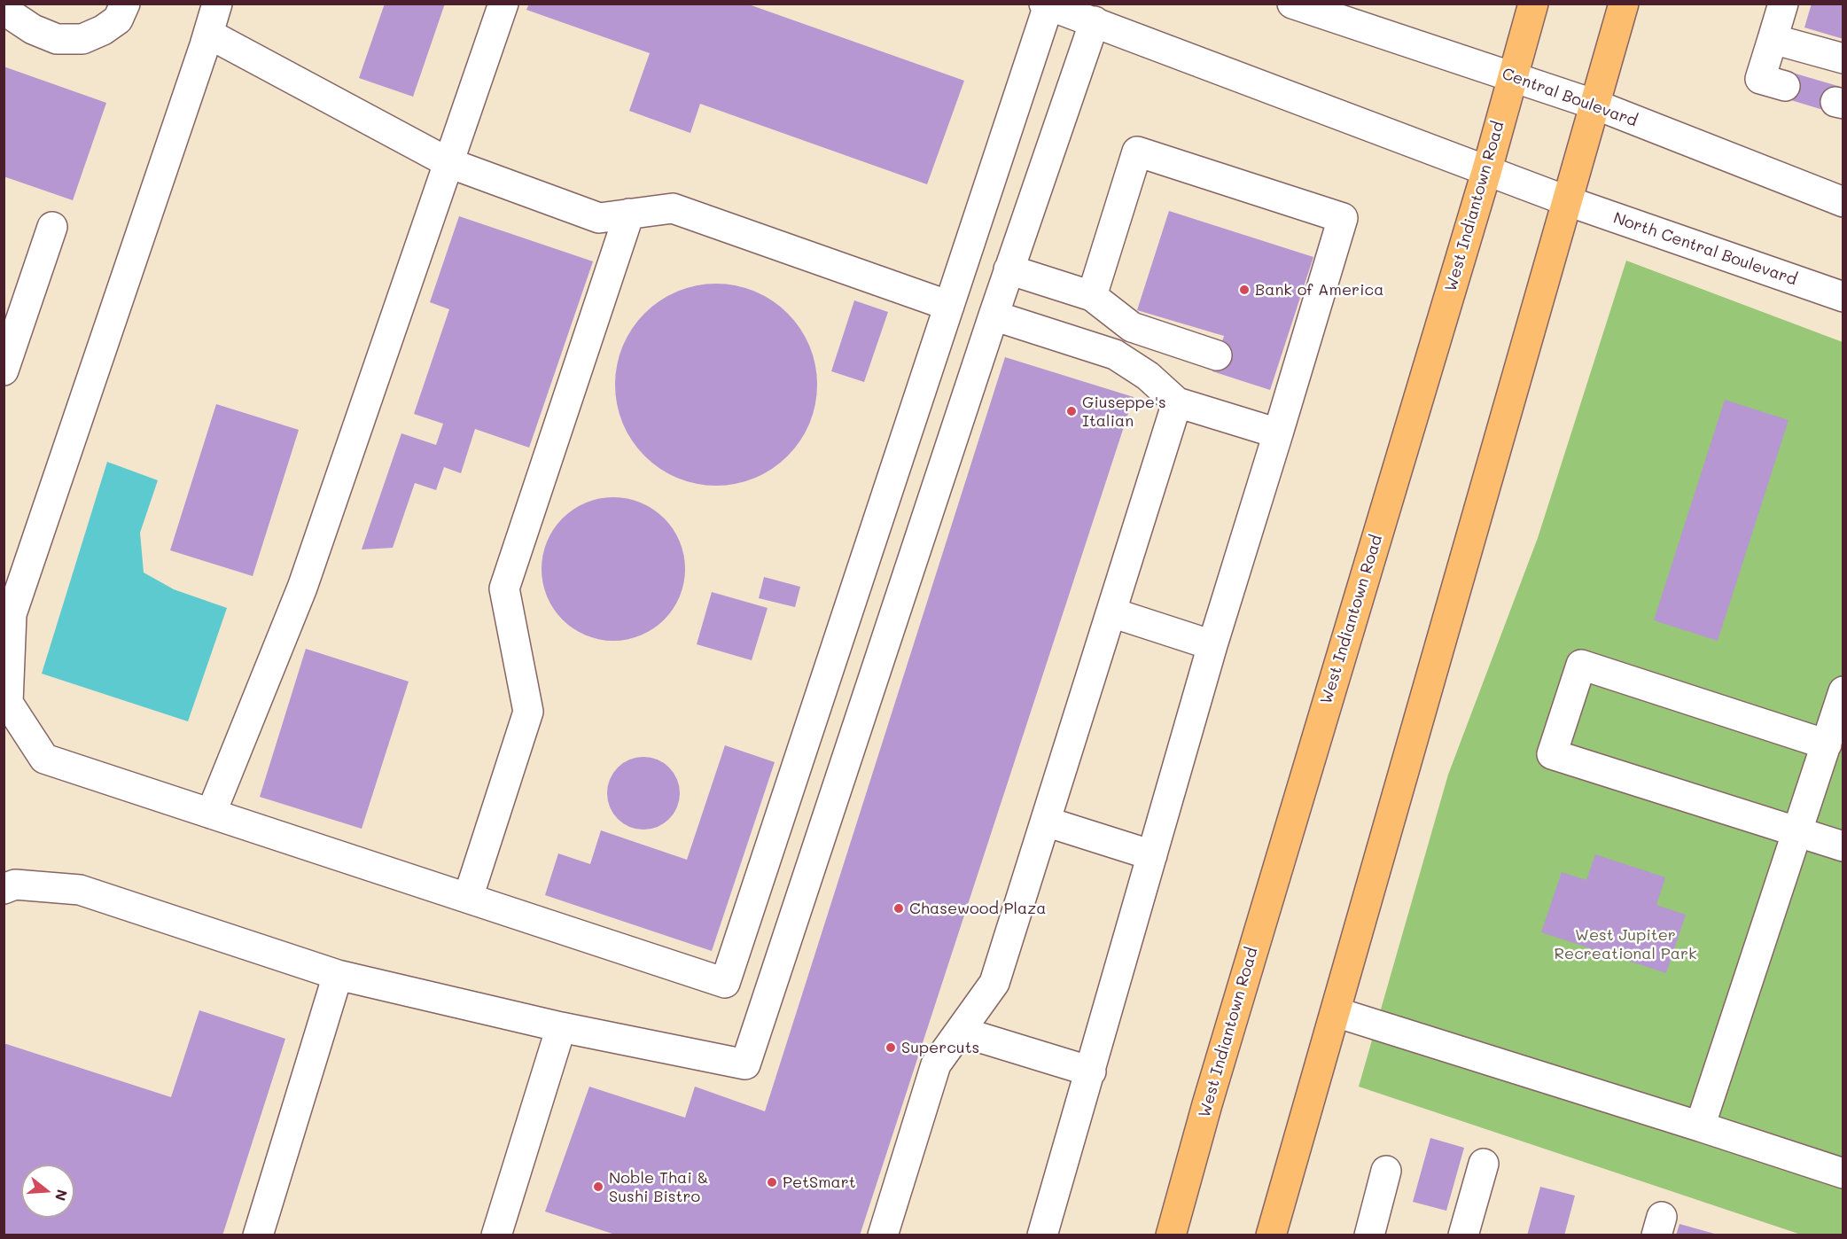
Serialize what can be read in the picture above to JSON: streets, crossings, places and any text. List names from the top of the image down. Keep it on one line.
{"streets":{"main road":["West Indiantown Road"],"street":["Central Boulevard","North Central Boulevard"]},"crossings":[["Central Boulevard","West Indiantown Road"]],"parks":["West Jupiter Recreational Park"],"places":["Bank of America","Giuseppe's Italian","Chasewood Plaza","Supercuts","PetSmart","Noble Thai & Sushi Bistro"],"north":"right"}
